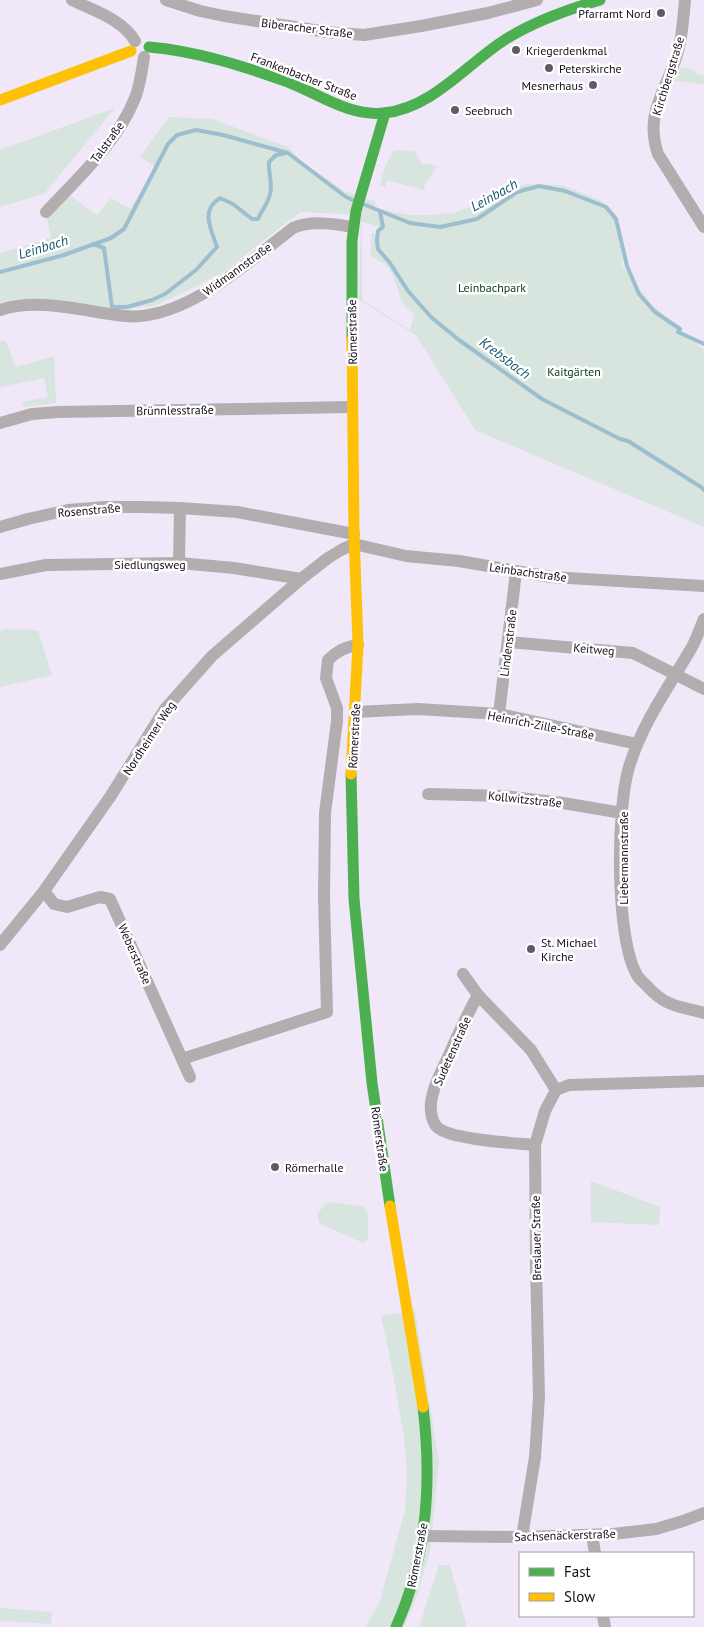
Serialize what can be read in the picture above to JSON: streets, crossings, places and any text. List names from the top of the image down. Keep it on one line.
{"streets":{"main road":["Frankenbacher Straße","Römerstraße"],"street":["Biberacher Straße","Kirchbergstraße","Talstraße","Widmannstraße","Brünnlesstraße","Rosenstraße","Siedlungsweg","Leinbachstraße","Lindenstraße","Keitweg","Heinrich-Zille-Straße","Nordheimer Weg","Kollwitzstraße","Liebermannstraße","Weberstraße","Sudetenstraße","Breslauer Straße","Sachsenäckerstraße"]},"crossings":[["Frankenbacher Straße","Talstraße"],["Frankenbacher Straße","Römerstraße"],["Widmannstraße","Römerstraße"],["Römerstraße","Brünnlesstraße"],["Römerstraße","Rosenstraße"],["Römerstraße","Leinbachstraße"],["Römerstraße","Heinrich-Zille-Straße"],["Römerstraße","Nordheimer Weg"],["Römerstraße","Weberstraße"],["Römerstraße","Sachsenäckerstraße"],["Rosenstraße","Leinbachstraße"],["Rosenstraße","Nordheimer Weg"],["Siedlungsweg","Nordheimer Weg"],["Leinbachstraße","Lindenstraße"],["Leinbachstraße","Nordheimer Weg"],["Lindenstraße","Keitweg"],["Lindenstraße","Heinrich-Zille-Straße"],["Keitweg","Liebermannstraße"],["Heinrich-Zille-Straße","Liebermannstraße"],["Nordheimer Weg","Weberstraße"],["Kollwitzstraße","Liebermannstraße"],["Sudetenstraße","Breslauer Straße"],["Breslauer Straße","Sachsenäckerstraße"]],"water":["Leinbach","Krebsbach"],"parks":["Leinbachpark","Kaitgärten"],"places":["Pfarramt Nord","Kriegerdenkmal","Peterskirche","Mesnerhaus","Seebruch","St. Michael Kirche","Römerhalle"],"legend":["Fast","Slow"]}
